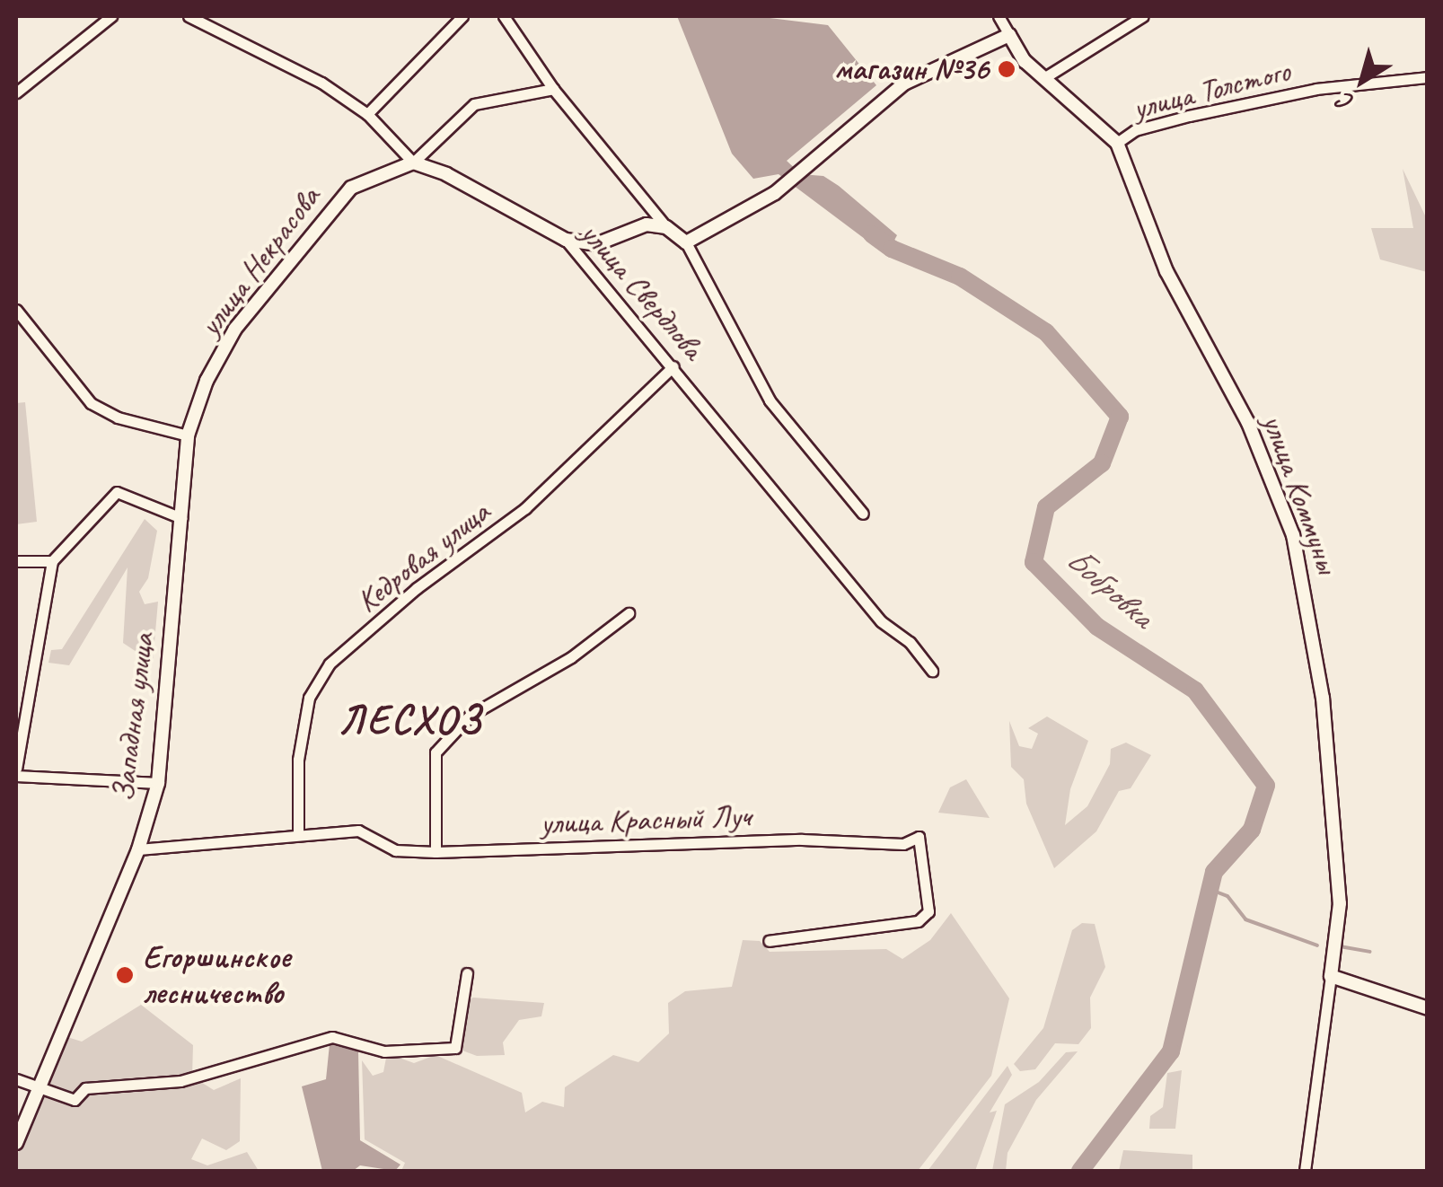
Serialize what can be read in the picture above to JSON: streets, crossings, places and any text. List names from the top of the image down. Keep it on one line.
{"streets":{"street":["улица Толстого","улица Некрасова","улица Свердлова","улица Коммуны","Кедровая улица","Западная улица","улица Красный Луч"]},"crossings":[["улица Толстого","улица Коммуны"],["улица Некрасова","улица Свердлова"],["улица Некрасова","Западная улица"],["улица Свердлова","Кедровая улица"],["Кедровая улица","улица Красный Луч"],["Западная улица","улица Красный Луч"]],"districts":["ЛЕСХОЗ"],"water":["Бобровка"],"places":["магазин №36","Егоршинское лесничество"],"north":"bottom left"}
